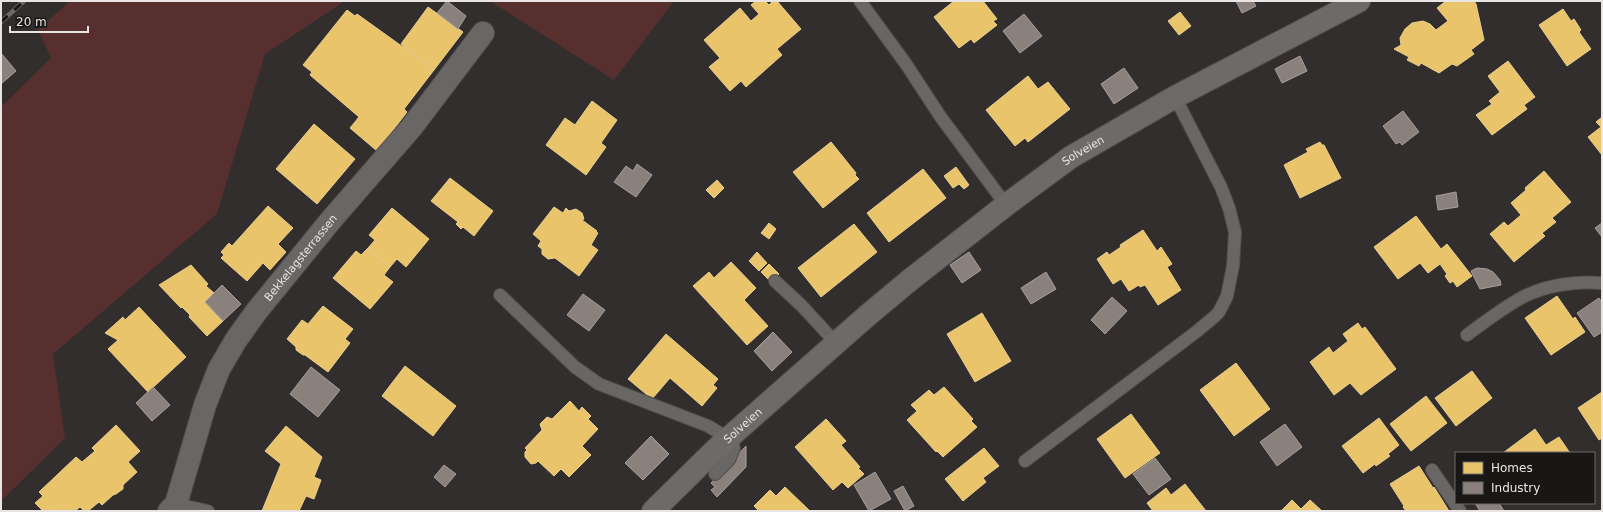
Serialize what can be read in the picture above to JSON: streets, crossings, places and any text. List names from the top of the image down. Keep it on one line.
{"streets":{"street":["Solveien","Bekkelagsterrassen"]},"legend":["Homes","Industry"],"scale_bar":"20 m"}
